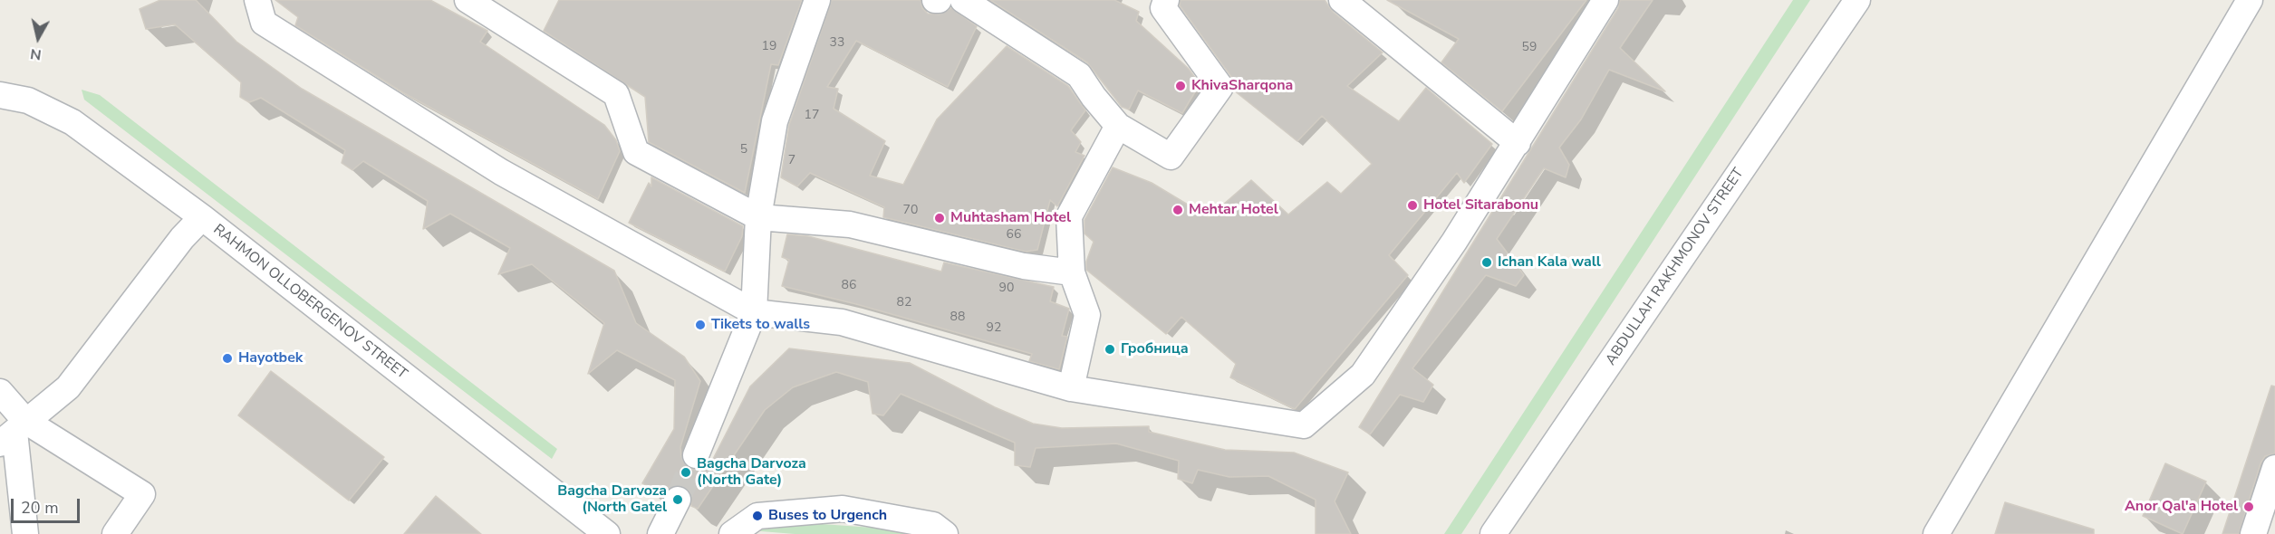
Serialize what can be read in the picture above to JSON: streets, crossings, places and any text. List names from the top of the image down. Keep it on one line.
{"streets":{"street":["ABDULLAH RAKHMONOV STREET","RAHMON OLLOBERGENOV STREET"]},"places":["KhivaSharqona","Hotel Sitarabonu","Mehtar Hotel","Muhtasham Hotel","Ichan Kala wall","Tikets to walls","Гробница","Hayotbek","Bagcha Darvoza (North Gate)","Bagcha Darvoza (North Gatel","Anor Qal'a Hotel","Buses to Urgench"],"house_numbers":["33","19","59","17","5","7","70","66","86","90","82","88","92"],"scale_bar":"20 m","north":"bottom"}
